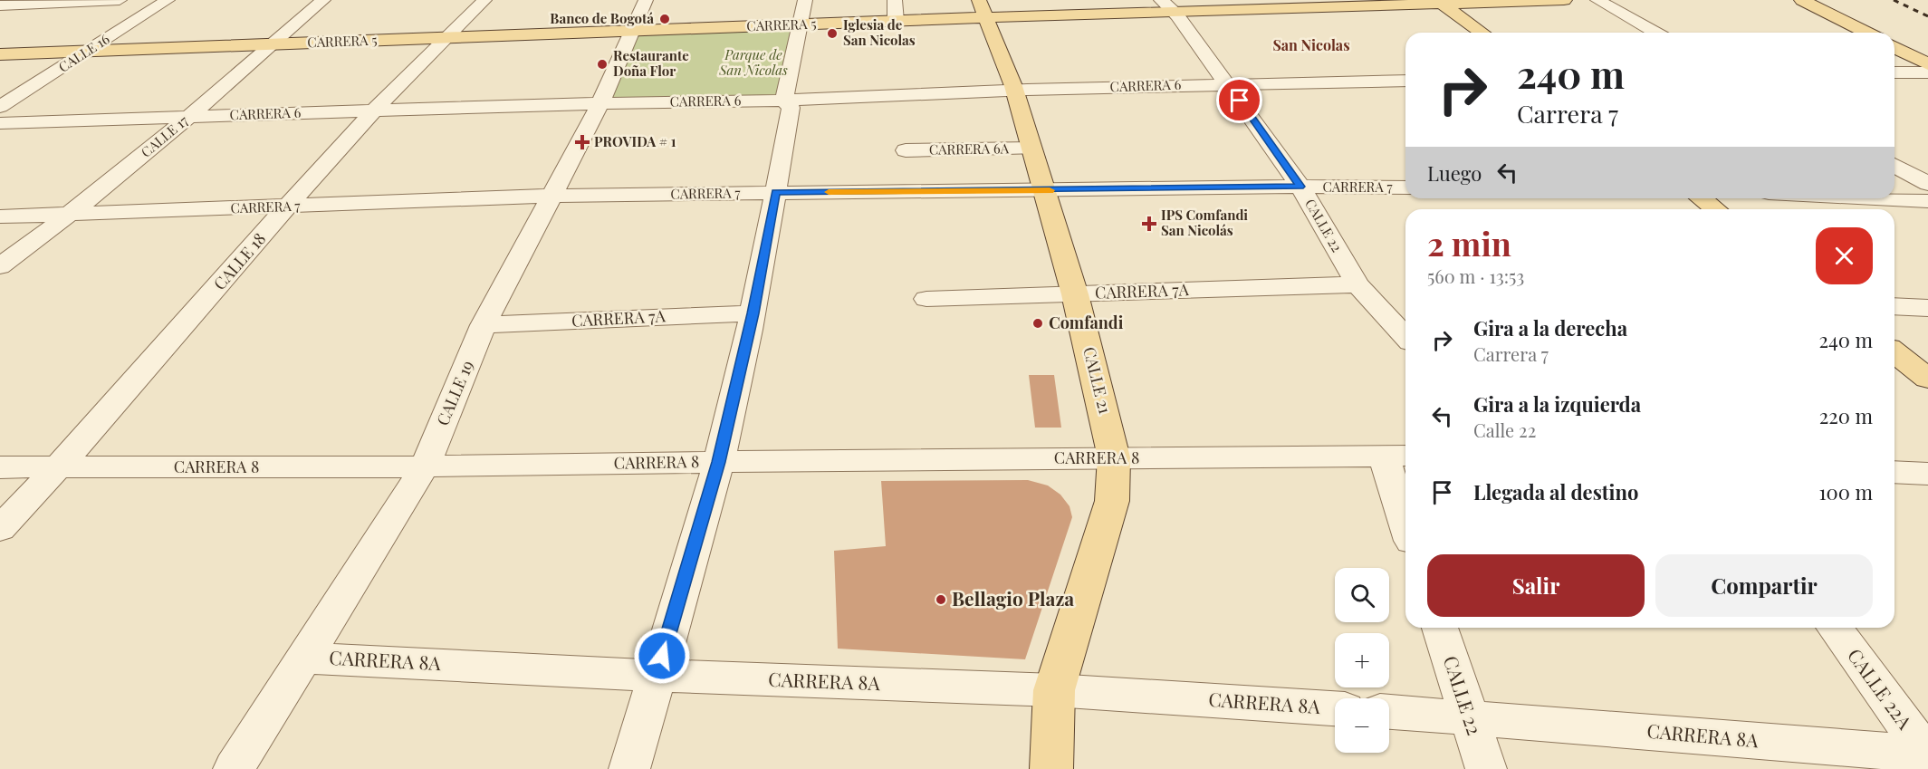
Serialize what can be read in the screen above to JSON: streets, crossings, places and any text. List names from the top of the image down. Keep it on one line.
{"streets":{"main road":["CARRERA 5","CALLE 21"],"street":["CALLE 16","CARRERA 6","CALLE 17","CARRERA 6A","CARRERA 7","CALLE 22","CALLE 18","CARRERA 7A","CALLE 19","CARRERA 8","CARRERA 8A","CALLE 22A"]},"crossings":[["CARRERA 5","CALLE 16"],["CARRERA 5","CALLE 17"],["CARRERA 5","CALLE 22"],["CARRERA 5","CALLE 18"],["CARRERA 5","CALLE 21"],["CARRERA 5","CALLE 19"],["CARRERA 6","CALLE 17"],["CARRERA 6","CALLE 22"],["CARRERA 6","CALLE 18"],["CARRERA 6","CALLE 21"],["CARRERA 6","CALLE 19"],["CALLE 17","CARRERA 7"],["CARRERA 6A","CARRERA 7"],["CARRERA 6A","CALLE 21"],["CARRERA 7","CALLE 22"],["CARRERA 7","CALLE 18"],["CARRERA 7","CALLE 21"],["CARRERA 7","CALLE 19"],["CALLE 22","CARRERA 7A"],["CALLE 22","CARRERA 8A"],["CALLE 18","CARRERA 8"],["CARRERA 7A","CALLE 21"],["CARRERA 7A","CALLE 19"],["CALLE 21","CARRERA 8"],["CALLE 21","CARRERA 8A"],["CALLE 19","CARRERA 8"],["CALLE 19","CARRERA 8A"],["CARRERA 8A","CALLE 22A"]],"districts":["San Nicolas"],"parks":["Parque de San Nicolas"],"places":{"other":["Banco de Bogotá","Iglesia de San Nicolas","Restaurante Doña Flor","Comfandi","Bellagio Plaza"],"health":["PROVIDA # 1","IPS Comfandi San Nicolás"]},"page":{"turn":["240 m","Carrera 7"],"then":"Luego","heading":["2 min","560 m · 13:53"],"list":[{"name":"Gira a la derecha","note":"Carrera 7","value":"240 m"},{"name":"Gira a la izquierda","note":"Calle 22","value":"220 m"},{"name":"Llegada al destino","value":"100 m"}],"buttons":["Salir","Compartir"],"map_buttons":["+","−"]}}
